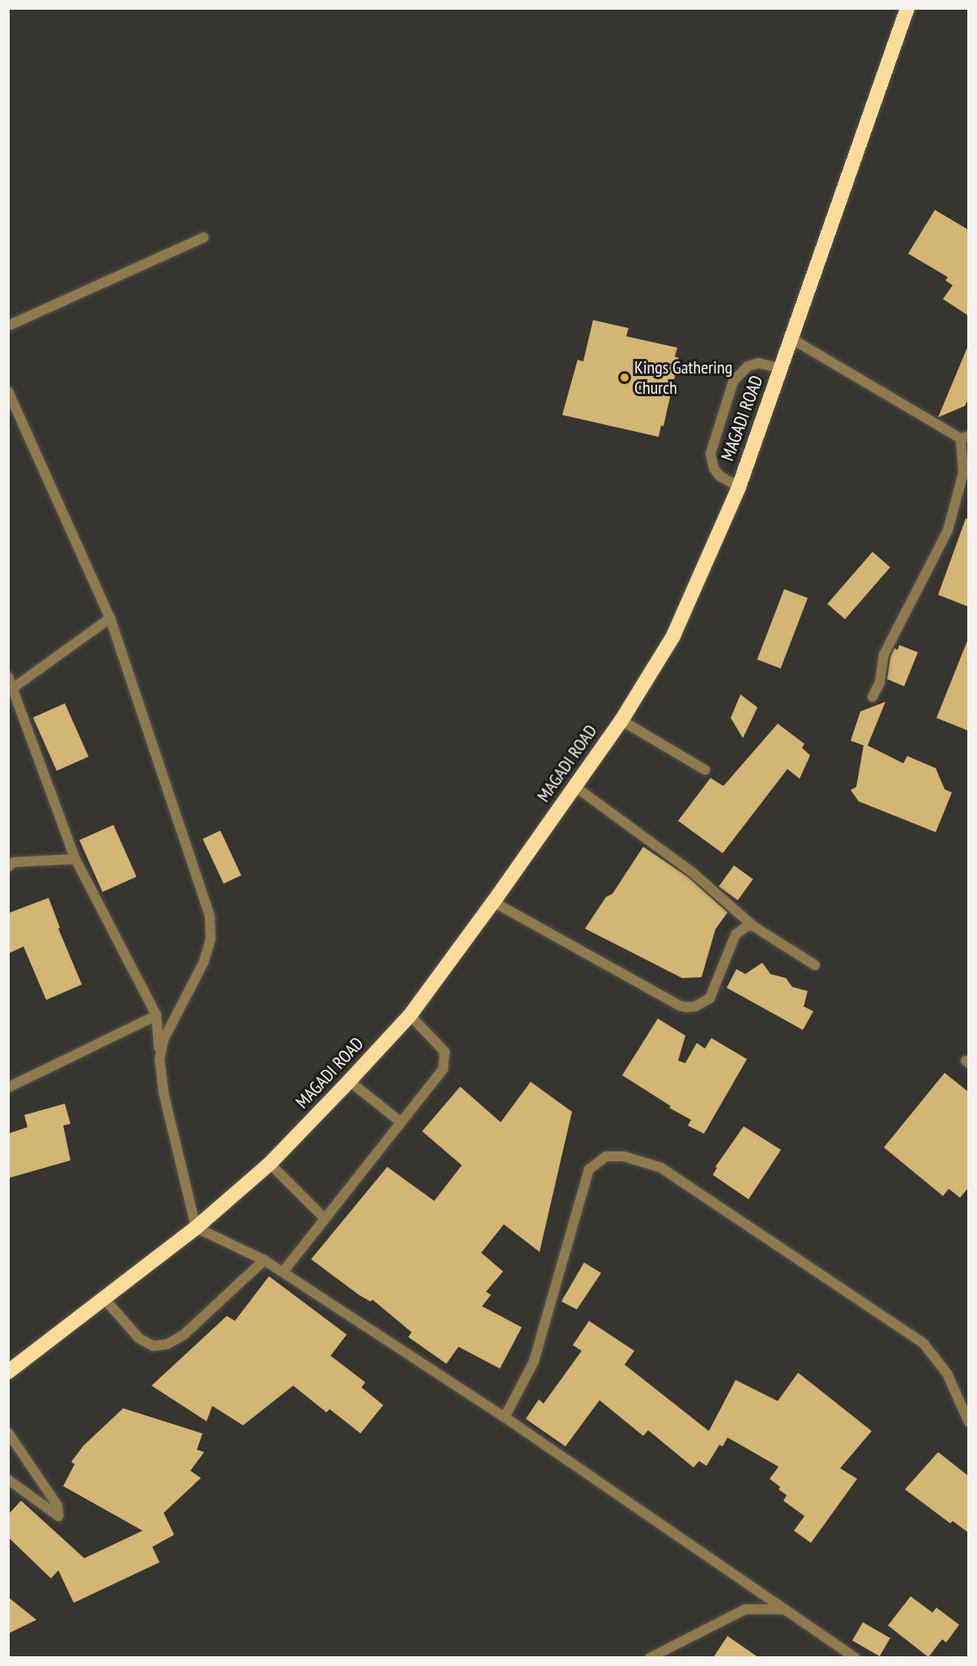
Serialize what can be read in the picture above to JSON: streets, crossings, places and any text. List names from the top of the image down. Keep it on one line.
{"streets":{"highway":["MAGADI ROAD"]},"places":["Kings Gathering Church"]}
